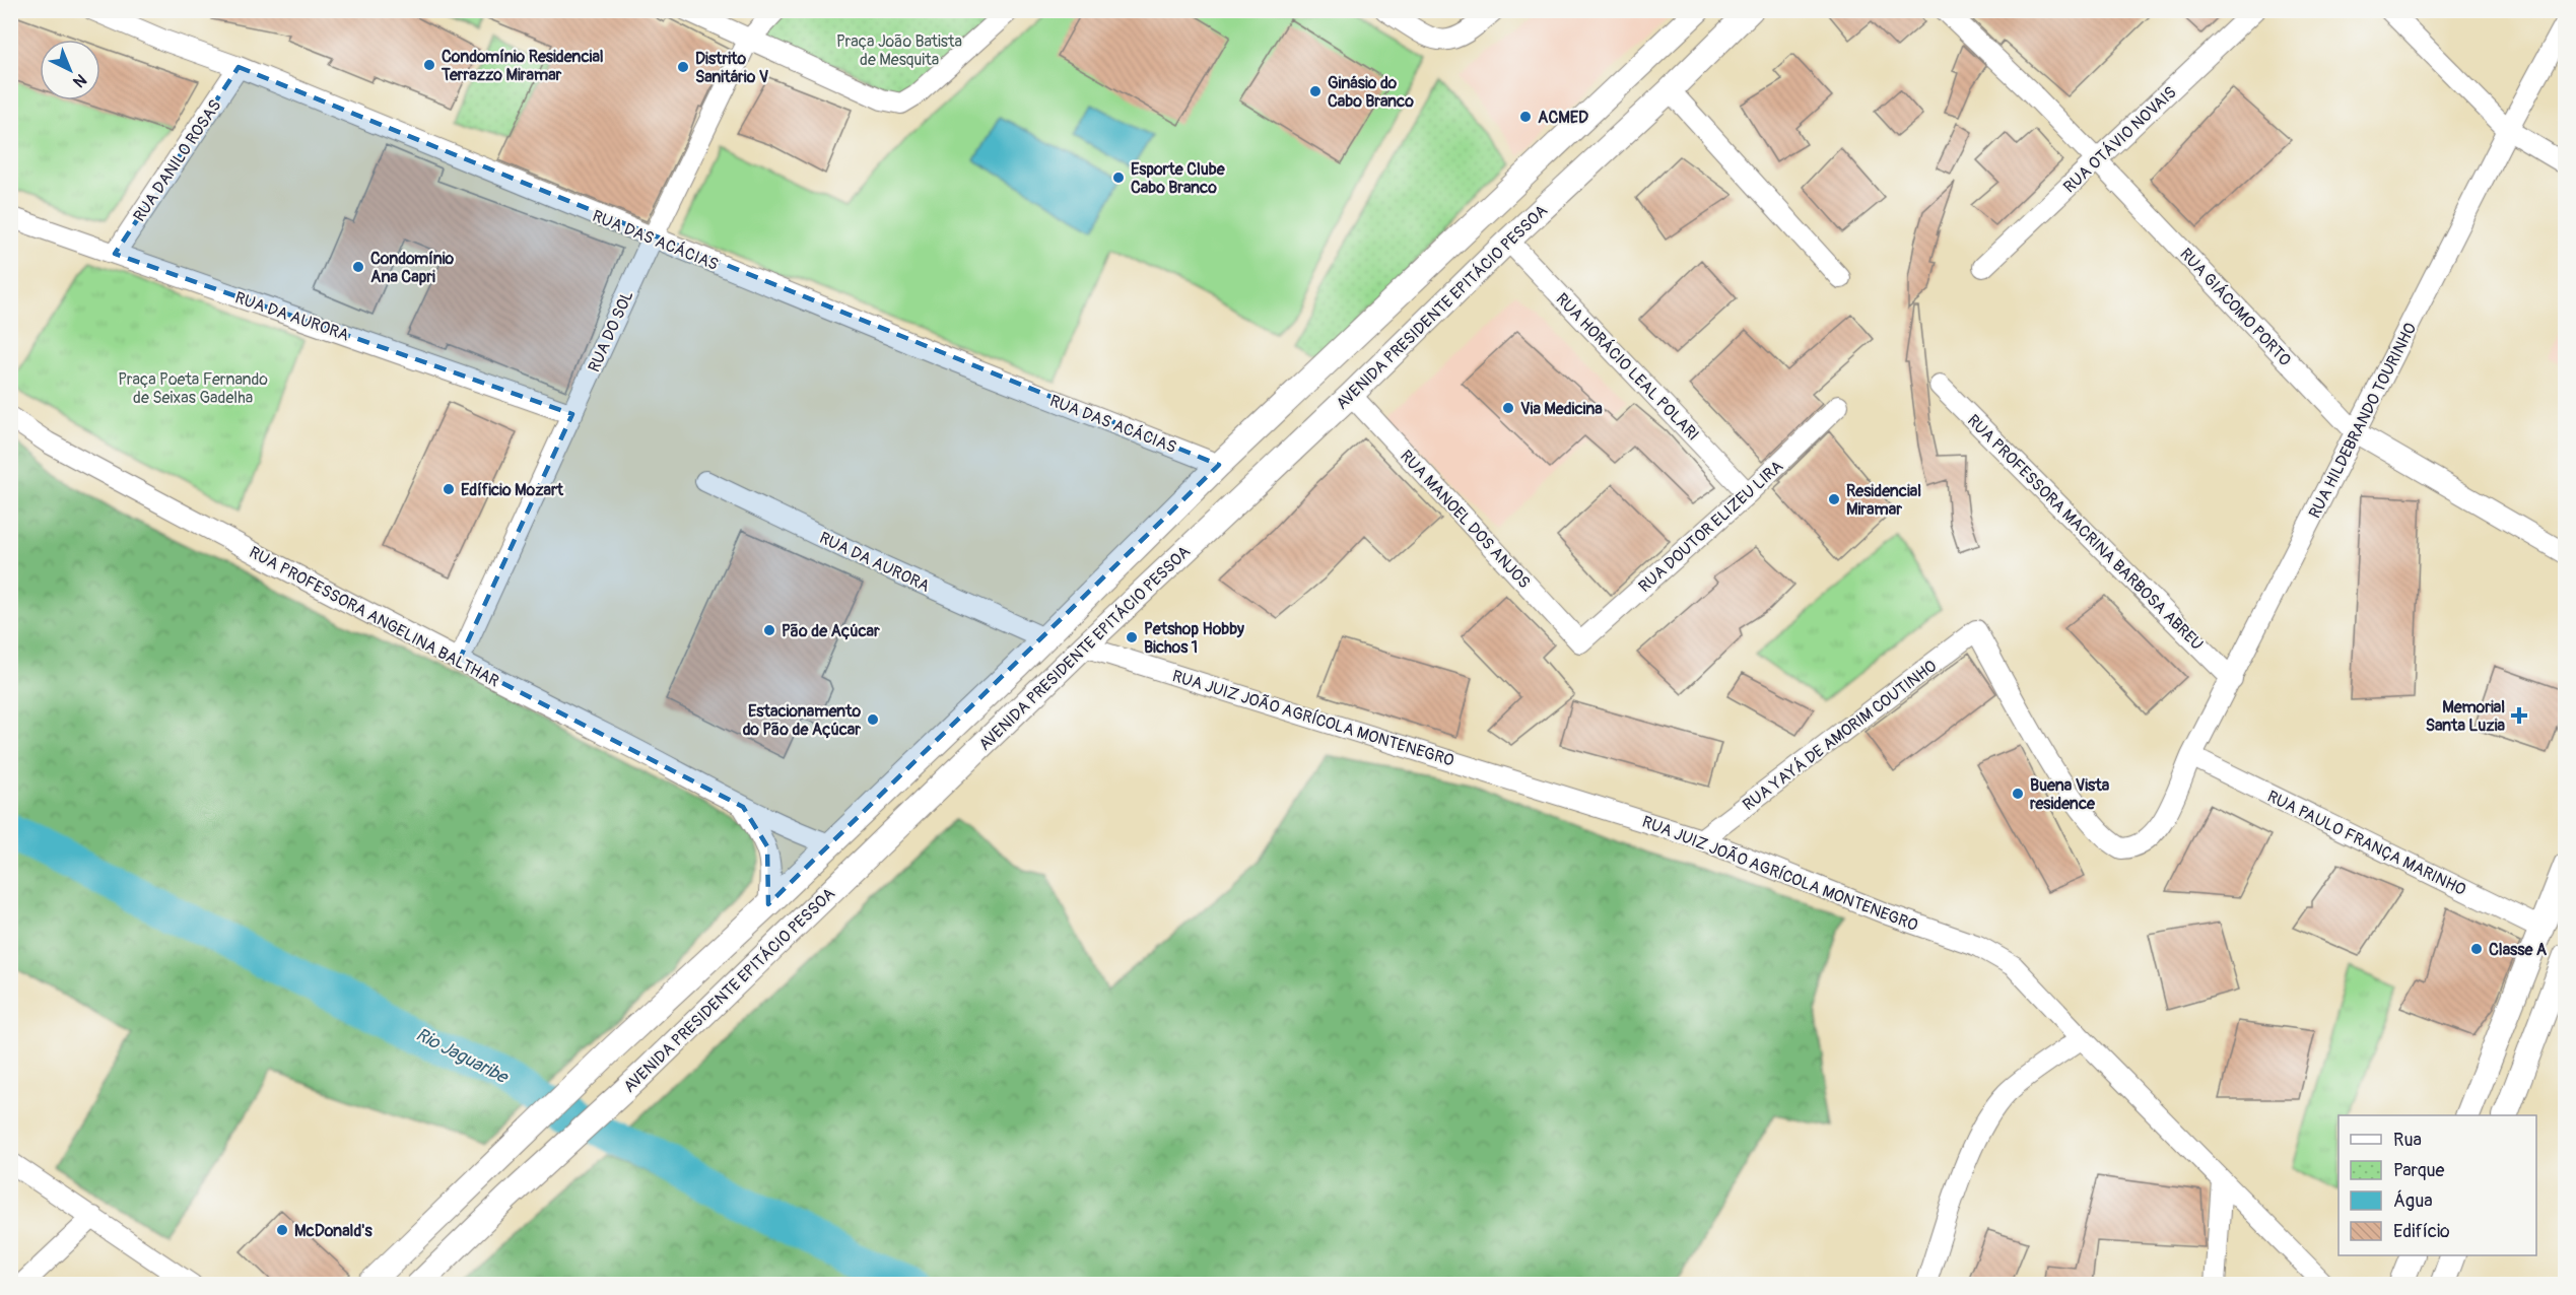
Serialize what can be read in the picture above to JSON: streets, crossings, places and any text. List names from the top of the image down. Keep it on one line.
{"streets":{"main road":["AVENIDA PRESIDENTE EPITÁCIO PESSOA"],"street":["RUA OTÁVIO NOVAIS","RUA DANILO ROSAS","RUA DAS ACÁCIAS","RUA GIÁCOMO PORTO","RUA DA AURORA","RUA DO SOL","RUA HORÁCIO LEAL POLARI","RUA HILDEBRANDO TOURINHO","RUA MANOEL DOS ANJOS","RUA DOUTOR ELIZEU LIRA","RUA PROFESSORA MACRINA BARBOSA ABREU","RUA PROFESSORA ANGELINA BALTHAR","RUA JUIZ JOÃO AGRÍCOLA MONTENEGRO","RUA YAYÁ DE AMORIM COUTINHO","RUA PAULO FRANÇA MARINHO"]},"crossings":[["RUA OTÁVIO NOVAIS","RUA GIÁCOMO PORTO"],["RUA DANILO ROSAS","RUA DAS ACÁCIAS"],["RUA DANILO ROSAS","RUA DA AURORA"],["RUA DAS ACÁCIAS","AVENIDA PRESIDENTE EPITÁCIO PESSOA"],["RUA DAS ACÁCIAS","RUA DO SOL"],["AVENIDA PRESIDENTE EPITÁCIO PESSOA","RUA DA AURORA"],["AVENIDA PRESIDENTE EPITÁCIO PESSOA","RUA HORÁCIO LEAL POLARI"],["AVENIDA PRESIDENTE EPITÁCIO PESSOA","RUA MANOEL DOS ANJOS"],["AVENIDA PRESIDENTE EPITÁCIO PESSOA","RUA PROFESSORA ANGELINA BALTHAR"],["AVENIDA PRESIDENTE EPITÁCIO PESSOA","RUA JUIZ JOÃO AGRÍCOLA MONTENEGRO"],["RUA GIÁCOMO PORTO","RUA HILDEBRANDO TOURINHO"],["RUA DA AURORA","RUA DO SOL"],["RUA DO SOL","RUA PROFESSORA ANGELINA BALTHAR"],["RUA HORÁCIO LEAL POLARI","RUA DOUTOR ELIZEU LIRA"],["RUA HILDEBRANDO TOURINHO","RUA PROFESSORA MACRINA BARBOSA ABREU"],["RUA HILDEBRANDO TOURINHO","RUA YAYÁ DE AMORIM COUTINHO"],["RUA HILDEBRANDO TOURINHO","RUA PAULO FRANÇA MARINHO"],["RUA MANOEL DOS ANJOS","RUA DOUTOR ELIZEU LIRA"],["RUA JUIZ JOÃO AGRÍCOLA MONTENEGRO","RUA YAYÁ DE AMORIM COUTINHO"]],"water":["Rio Jaguaribe"],"parks":["Praça João Batista de Mesquita","Praça Poeta Fernando de Seixas Gadelha"],"places":{"other":["Condomínio Residencial Terrazzo Miramar","Distrito Sanitário V","Ginásio do Cabo Branco","ACMED","Esporte Clube Cabo Branco","Condomínio Ana Capri","Via Medicina","Edíficio Mozart","Residencial Miramar","Pão de Açúcar","Petshop Hobby Bichos 1","Estacionamento do Pão de Açúcar","Buena Vista residence","Classe A","McDonald's"],"health":["Memorial Santa Luzia"]},"legend":["Rua","Parque","Água","Edifício"],"north":"bottom right"}
